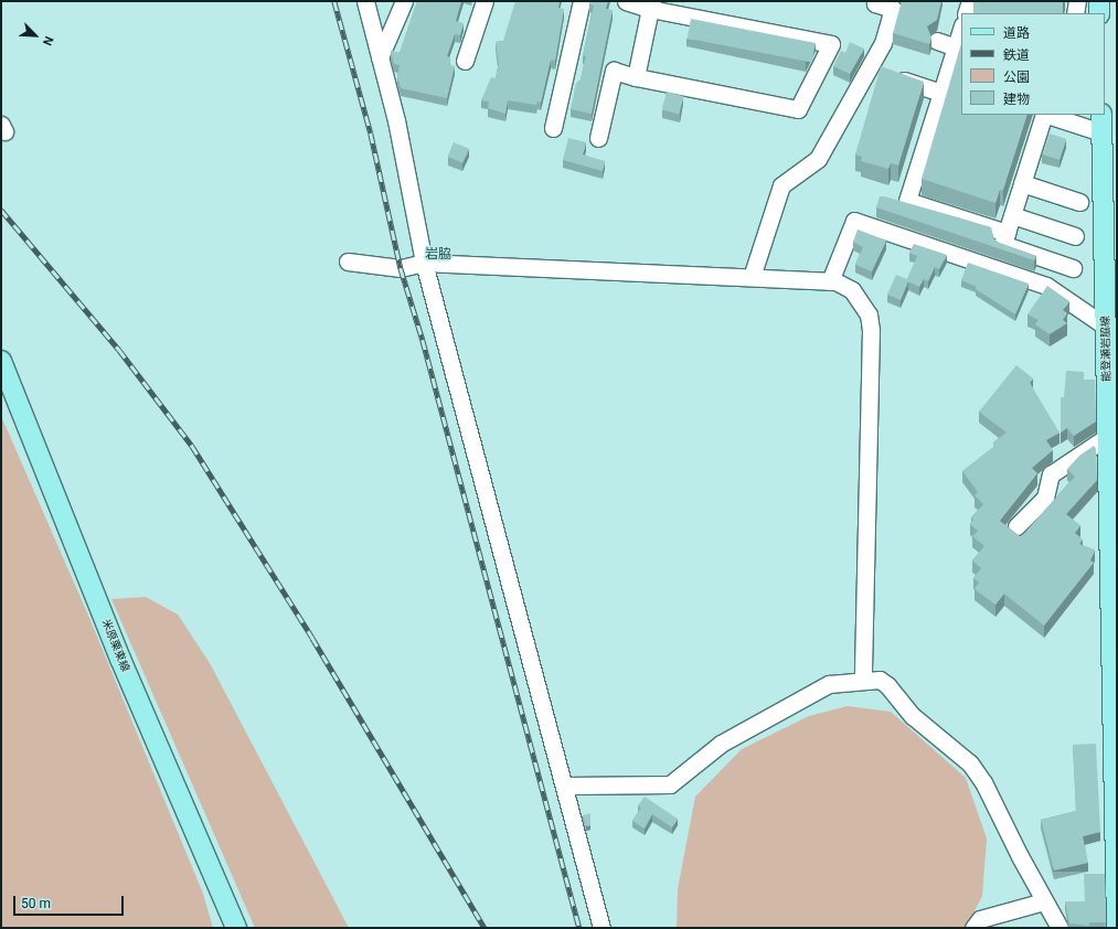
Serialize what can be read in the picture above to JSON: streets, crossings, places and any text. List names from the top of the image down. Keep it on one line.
{"streets":{"main road":["能登瀬岩脇線","米原栗東線"]},"districts":["岩脇"],"legend":["道路","鉄道","公園","建物"],"scale_bar":"50 m","north":"bottom right"}
